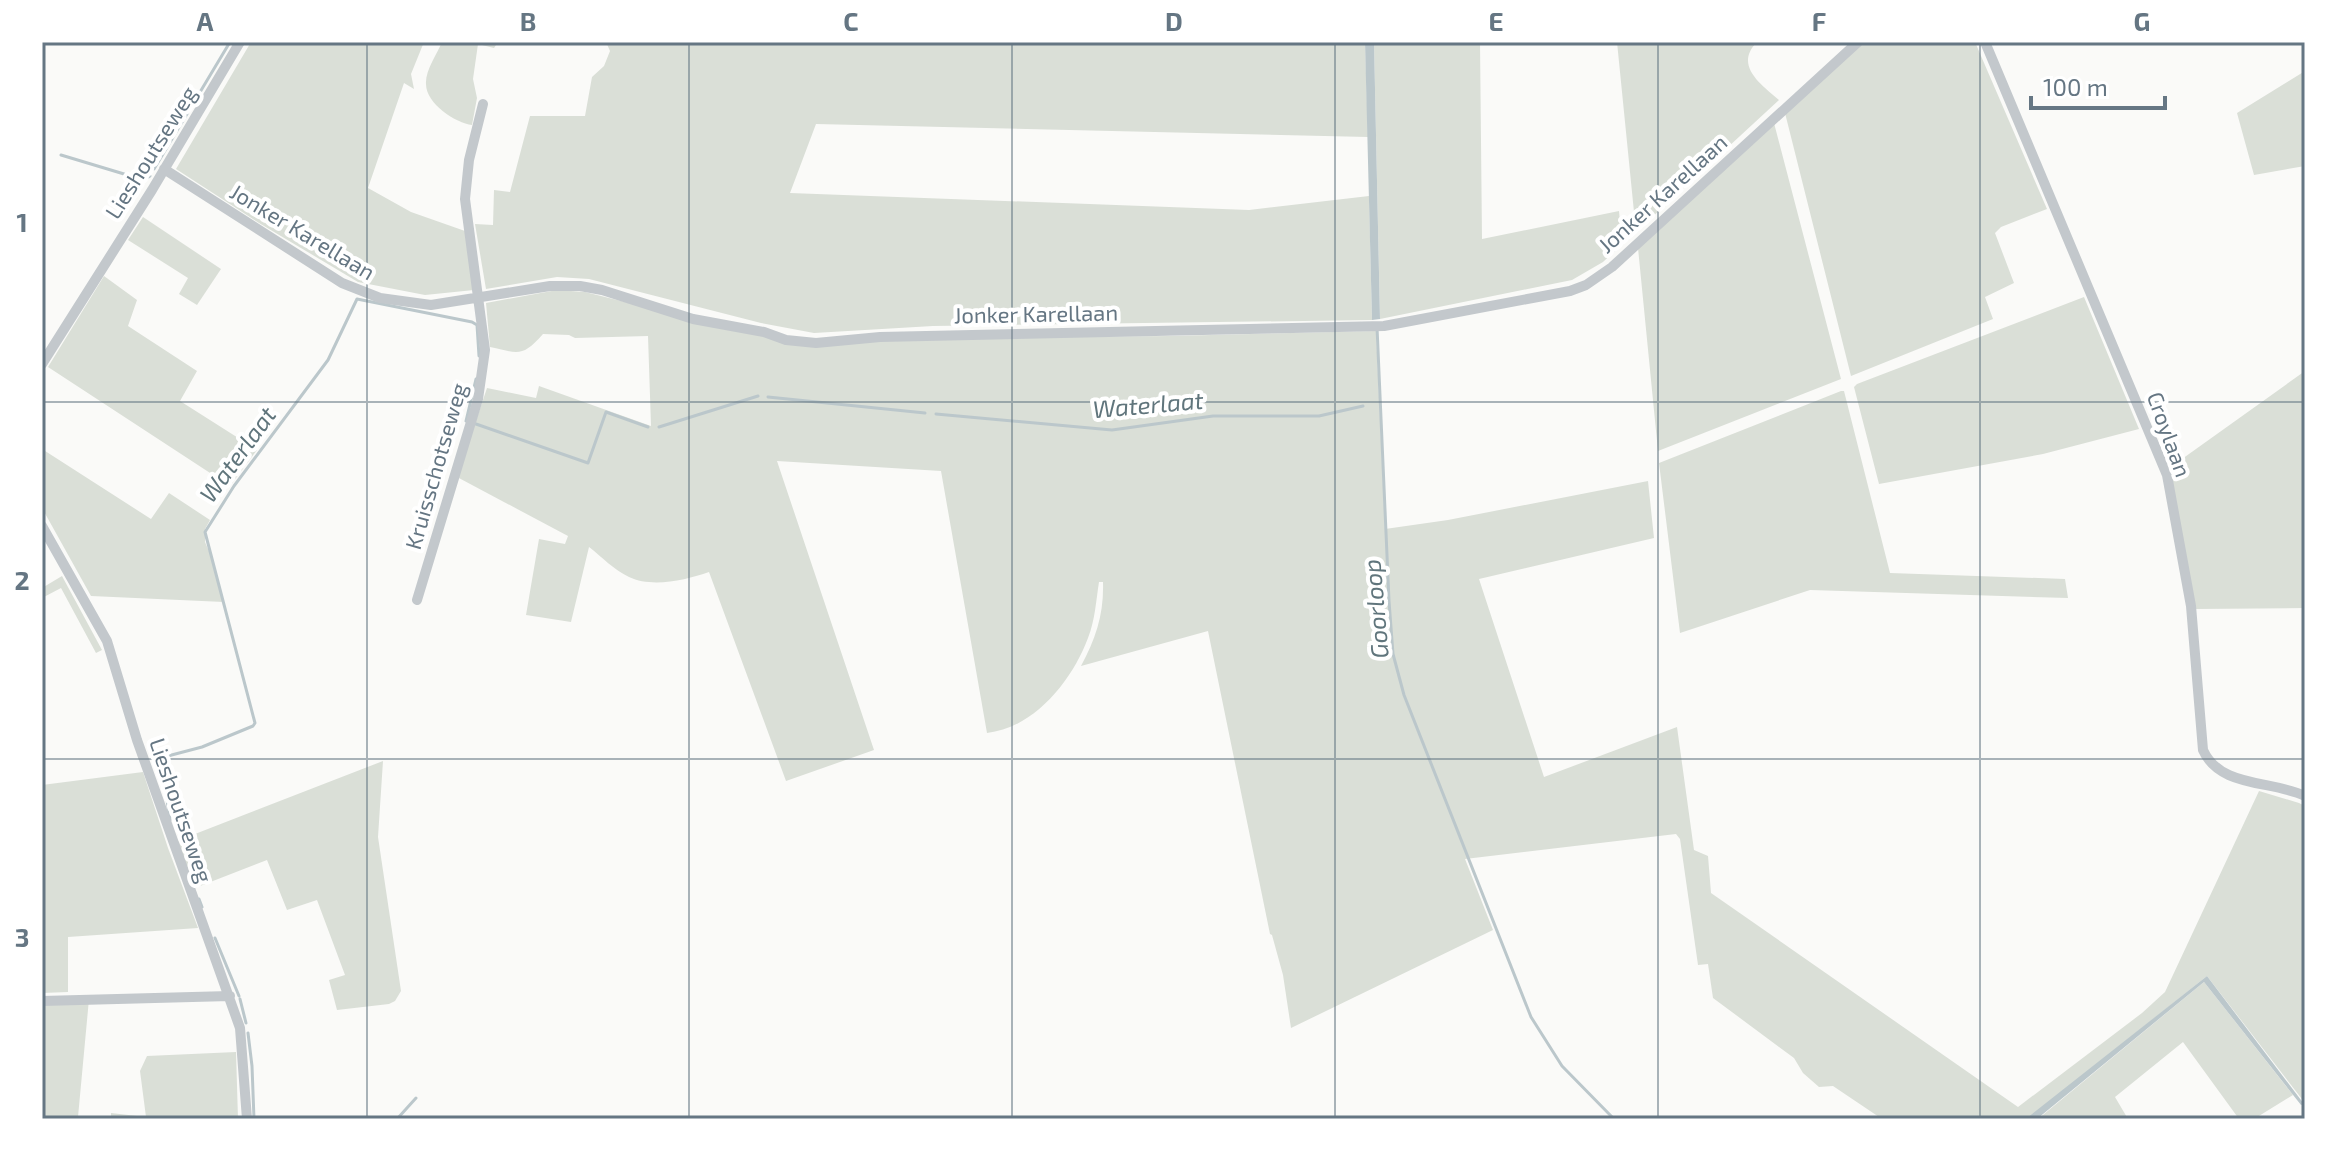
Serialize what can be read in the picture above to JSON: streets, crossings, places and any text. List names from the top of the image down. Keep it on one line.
{"streets":{"street":["Lieshoutseweg","Jonker Karellaan","Croylaan","Kruisschotseweg"]},"crossings":[["Lieshoutseweg","Jonker Karellaan"],["Jonker Karellaan","Kruisschotseweg"]],"water":["Waterlaat","Goorloop"],"scale_bar":"100 m","grid":{"columns":["A","B","C","D","E","F","G"],"rows":["1","2","3"]}}
